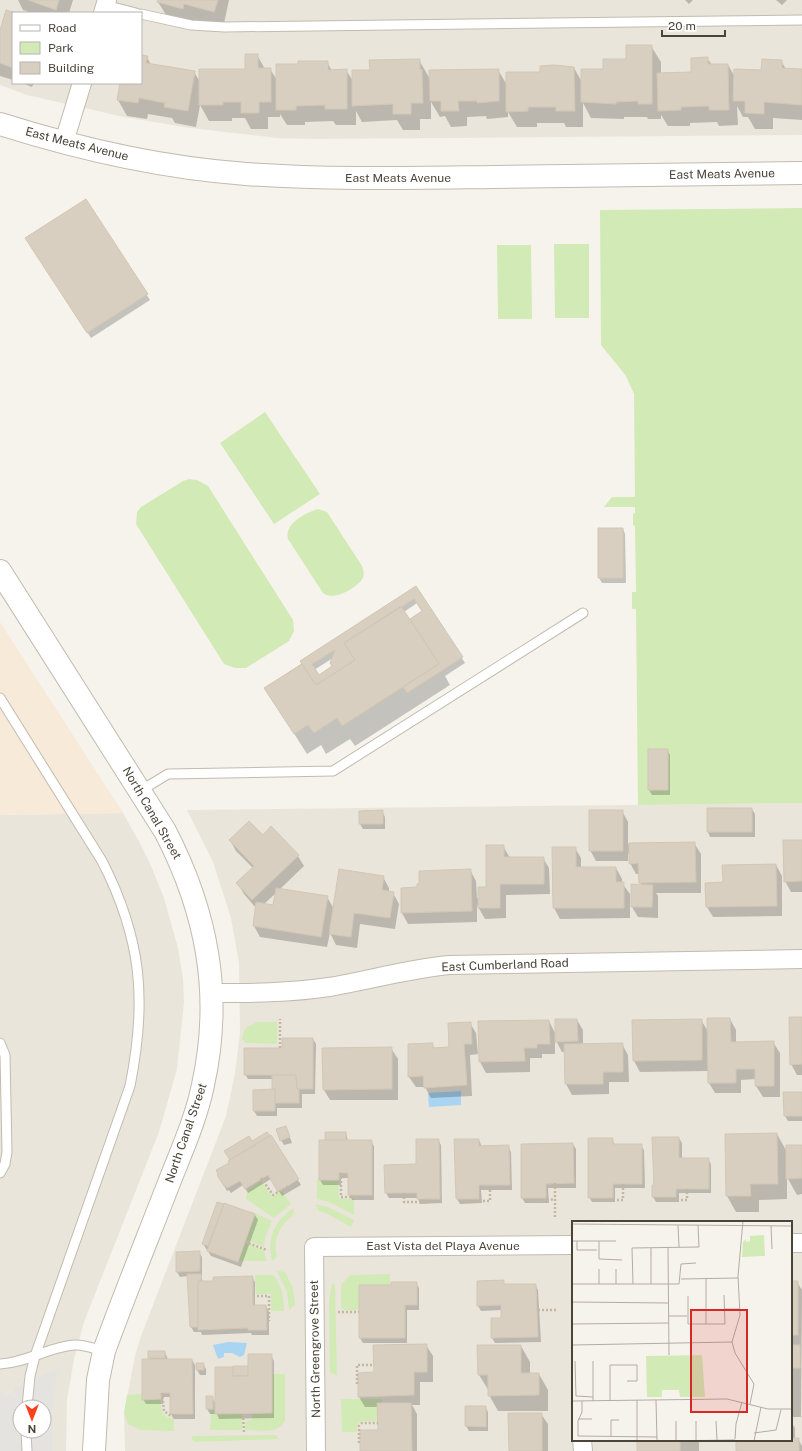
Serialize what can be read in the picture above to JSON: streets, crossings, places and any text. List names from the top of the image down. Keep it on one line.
{"streets":{"street":["East Meats Avenue","North Canal Street","East Cumberland Road","East Vista del Playa Avenue","North Greengrove Street"]},"crossings":[["North Canal Street","East Cumberland Road"],["East Vista del Playa Avenue","North Greengrove Street"]],"legend":["Road","Park","Building"],"scale_bar":"20 m","north":"bottom"}
